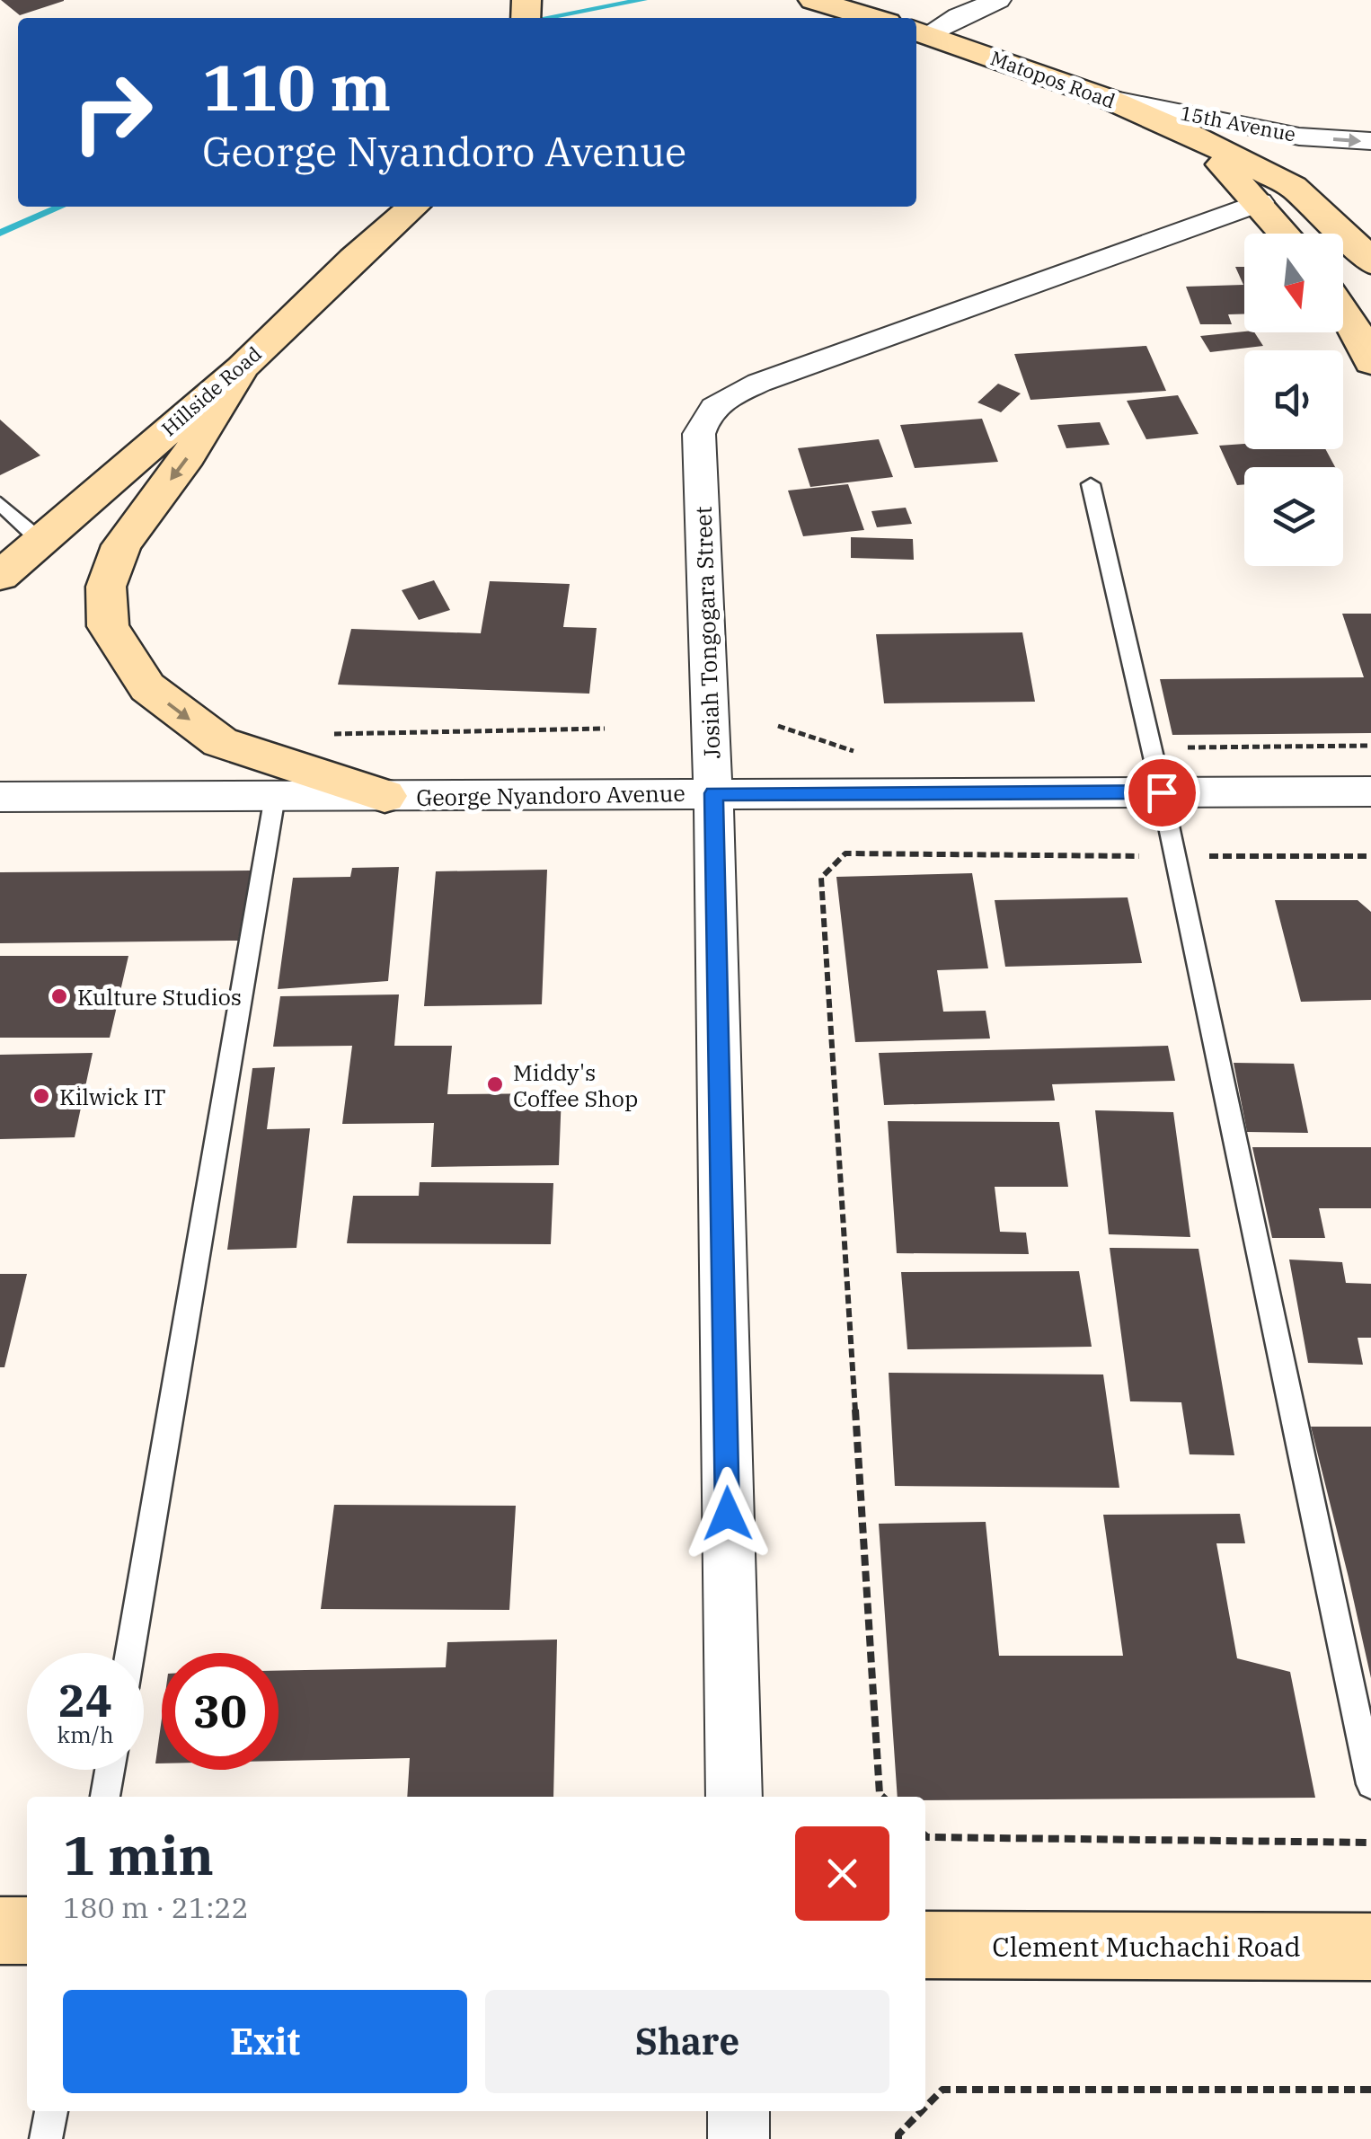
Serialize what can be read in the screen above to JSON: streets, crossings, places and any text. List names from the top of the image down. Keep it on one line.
{"streets":{"street":["Matopos Road","15th Avenue","Hillside Road","Josiah Tongogara Street","George Nyandoro Avenue","Clement Muchachi Road"]},"crossings":[["Matopos Road","15th Avenue"],["Josiah Tongogara Street","George Nyandoro Avenue"]],"one_way":["15th Avenue"],"places":["Kulture Studios","Middy's Coffee Shop","Kilwick IT"],"north":"bottom","page":{"turn":["110 m","George Nyandoro Avenue"],"speed":"24 km/h","limit":"30","heading":["1 min","180 m · 21:22"],"buttons":["Exit","Share"]}}
